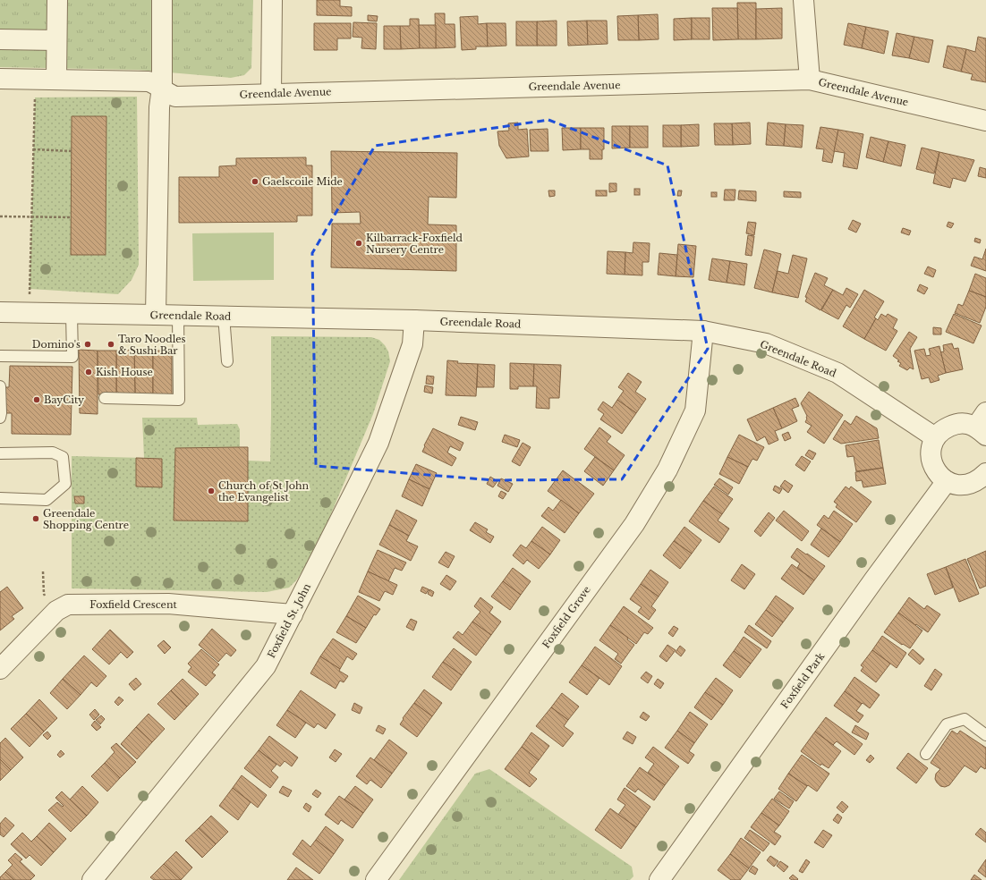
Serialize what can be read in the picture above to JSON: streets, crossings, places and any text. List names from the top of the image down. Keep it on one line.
{"streets":{"street":["Greendale Avenue","Greendale Road","Foxfield Crescent","Foxfield Grove","Foxfield St. John","Foxfield Park"]},"crossings":[["Greendale Road","Foxfield Grove"],["Greendale Road","Foxfield St. John"],["Foxfield Crescent","Foxfield St. John"]],"places":["Gaelscoile Mide","Kilbarrack-Foxfield Nursery Centre","Domino's","Taro Noodles & Sushi Bar","Kish House","BayCity","Church of St John the Evangelist","Greendale Shopping Centre"]}
